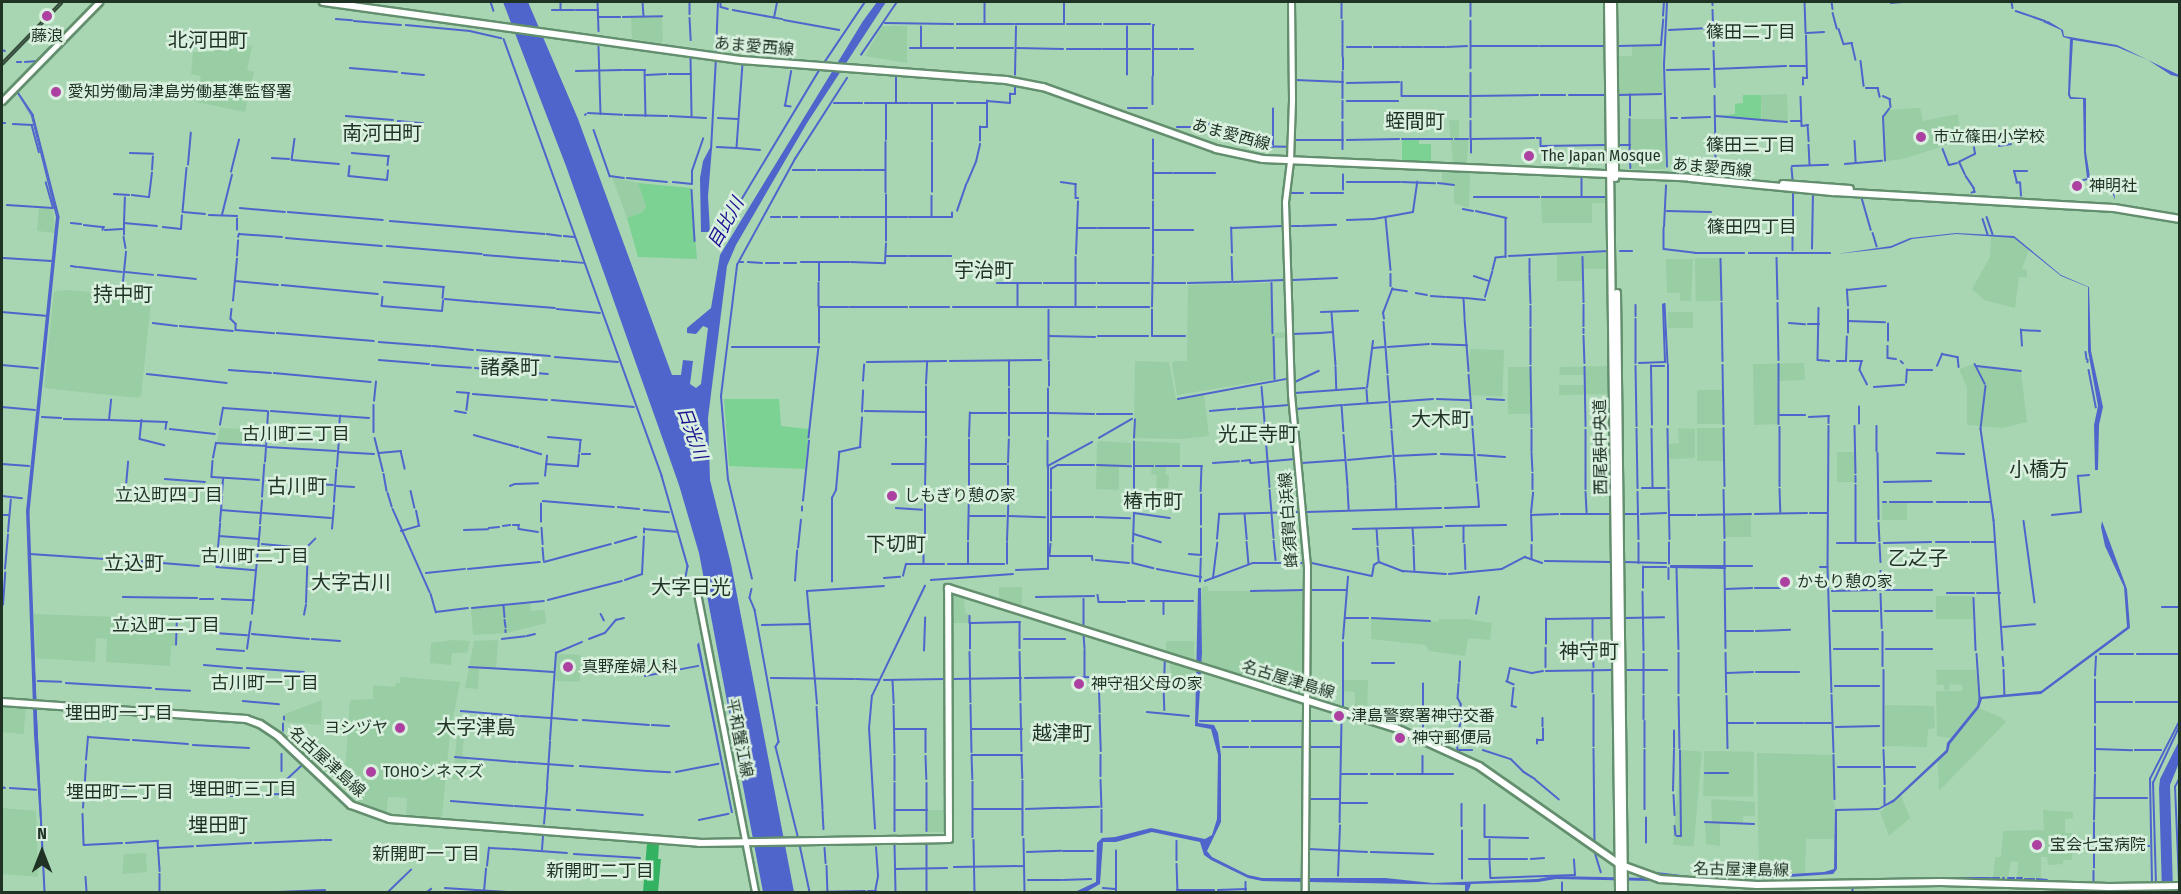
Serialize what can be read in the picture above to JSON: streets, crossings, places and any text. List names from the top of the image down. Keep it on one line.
{"streets":{"main road":["あま愛西線","西尾張中央道","蜂須賀白浜線","名古屋津島線","平和蟹江線"]},"crossings":[["あま愛西線","西尾張中央道"],["あま愛西線","蜂須賀白浜線"],["西尾張中央道","名古屋津島線"],["蜂須賀白浜線","名古屋津島線"],["名古屋津島線","平和蟹江線"]],"districts":["篠田二丁目","北河田町","蛭間町","南河田町","篠田三丁目","篠田四丁目","宇治町","持中町","諸桑町","大木町","古川町三丁目","光正寺町","小橋方","古川町","立込町四丁目","椿市町","下切町","古川町二丁目","乙之子","立込町","大字古川","大字日光","立込町二丁目","神守町","古川町一丁目","埋田町一丁目","大字津島","越津町","埋田町三丁目","埋田町二丁目","埋田町","新開町一丁目","新開町二丁目"],"water":["目比川","日光川"],"places":["藤浪","愛知労働局津島労働基準監督署","市立篠田小学校","The Japan Mosque","神明社","しもぎり憩の家","かもり憩の家","真野産婦人科","神守祖父母の家","津島警察署神守交番","ヨシヅヤ","神守郵便局","TOHOシネマズ","宝会七宝病院"],"north":"top"}
